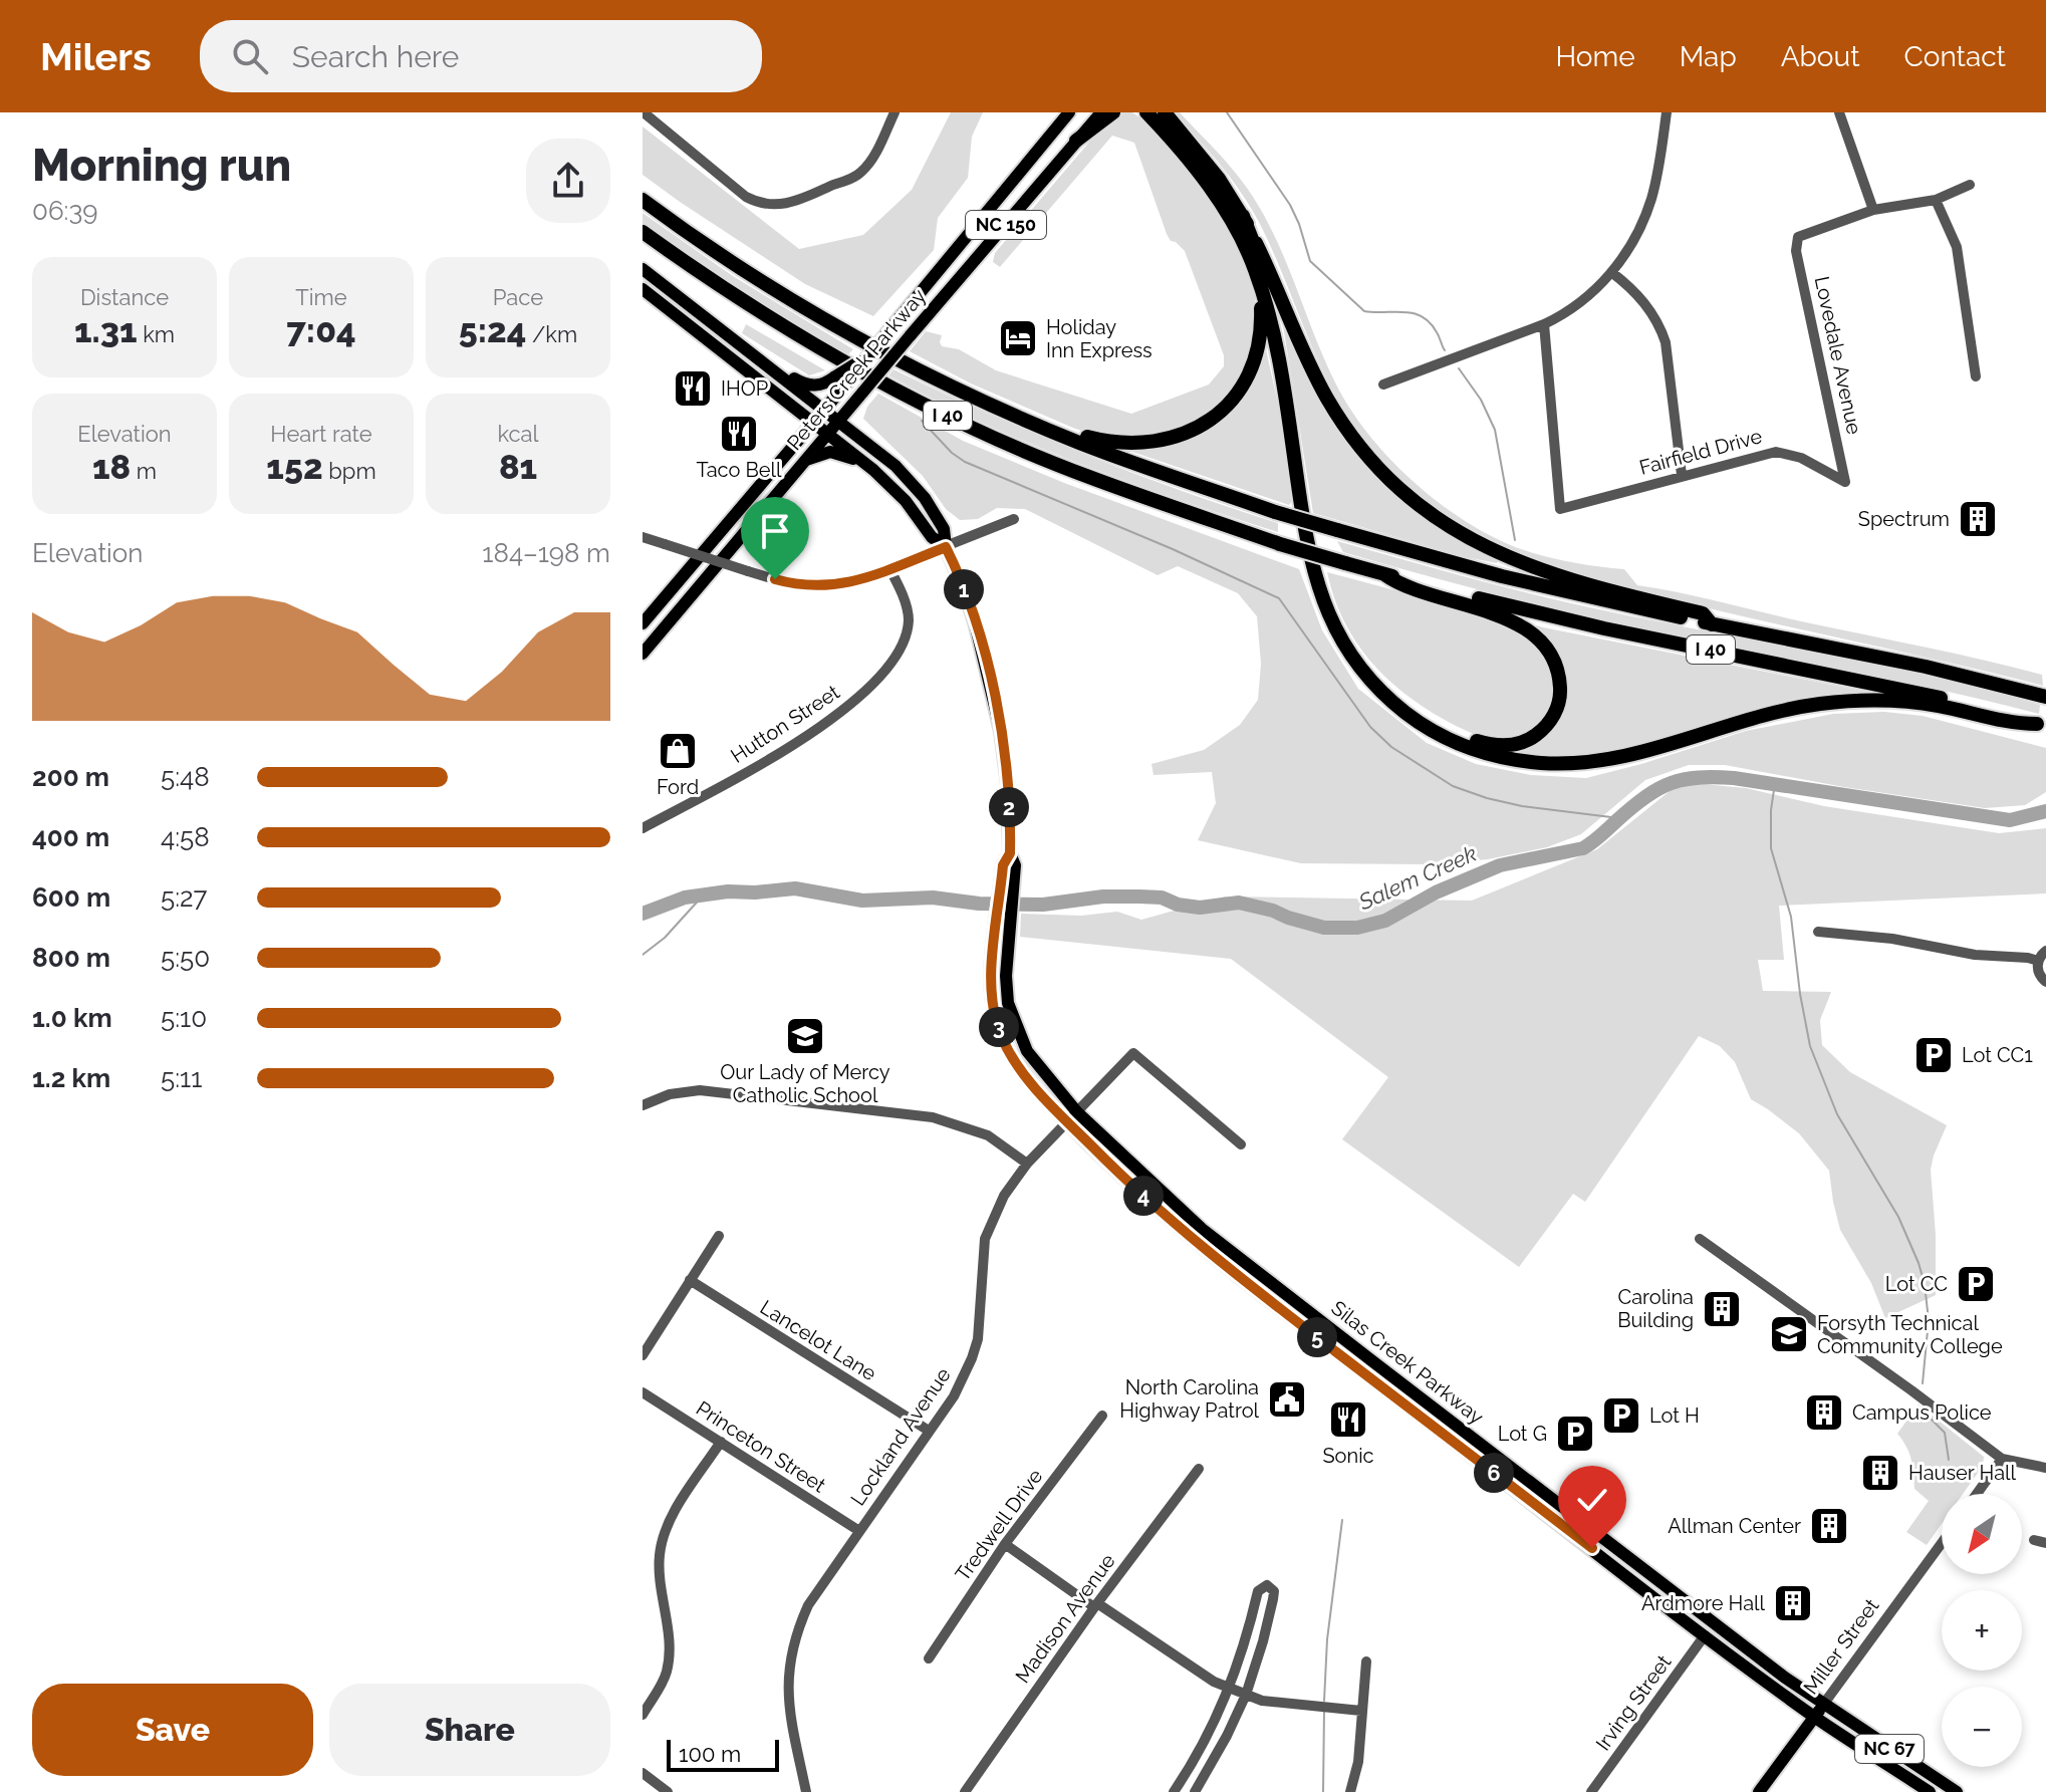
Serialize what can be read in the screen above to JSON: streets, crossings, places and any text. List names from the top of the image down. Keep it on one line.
{"streets":{"highway":["I 40"],"main road":["NC 150","Peters Creek Parkway","Silas Creek Parkway","Miller Street","NC 67"],"street":["Lovedale Avenue","Fairfield Drive","Hutton Street","Lancelot Lane","Lockland Avenue","Princeton Street","Tredwell Drive","Madison Avenue","Irving Street"]},"crossings":[["Lovedale Avenue","Fairfield Drive"],["Peters Creek Parkway","Silas Creek Parkway"],["Lancelot Lane","Lockland Avenue"],["Silas Creek Parkway","Lockland Avenue"],["Silas Creek Parkway","Miller Street"],["Silas Creek Parkway","Irving Street"],["Lockland Avenue","Princeton Street"]],"water":["Salem Creek"],"places":{"hotel":["Holiday Inn Express"],"restaurant":["IHOP","Taco Bell","Sonic"],"building":["Spectrum","Carolina Building","Campus Police","Hauser Hall","Allman Center","Ardmore Hall"],"shop":["Ford"],"school or university":["Our Lady of Mercy Catholic School","Forsyth Technical Community College"],"parking":["Lot CC1","Lot CC","Lot H","Lot G"],"public building":["North Carolina Highway Patrol"]},"scale_bar":"100 m","north":"bottom left","page":{"header":"Milers","search":"Search here","nav":["Home","Map","About","Contact"],"heading":["Morning run","06:39"],"stats":[["Distance","1.31 km"],["Time","7:04"],["Pace","5:24 /km"],["Elevation","18 m"],["Heart rate","152 bpm"],["kcal","81"]],"chart":["Elevation","184–198 m"],"pins":["1","2","3","4","5","6"],"list":[{"name":"200 m","note":"5:48"},{"name":"400 m","note":"4:58"},{"name":"600 m","note":"5:27"},{"name":"800 m","note":"5:50"},{"name":"1.0 km","note":"5:10"},{"name":"1.2 km","note":"5:11"}],"map_buttons":["+","−"],"buttons":["Save","Share"],"scale":"100 m"}}
